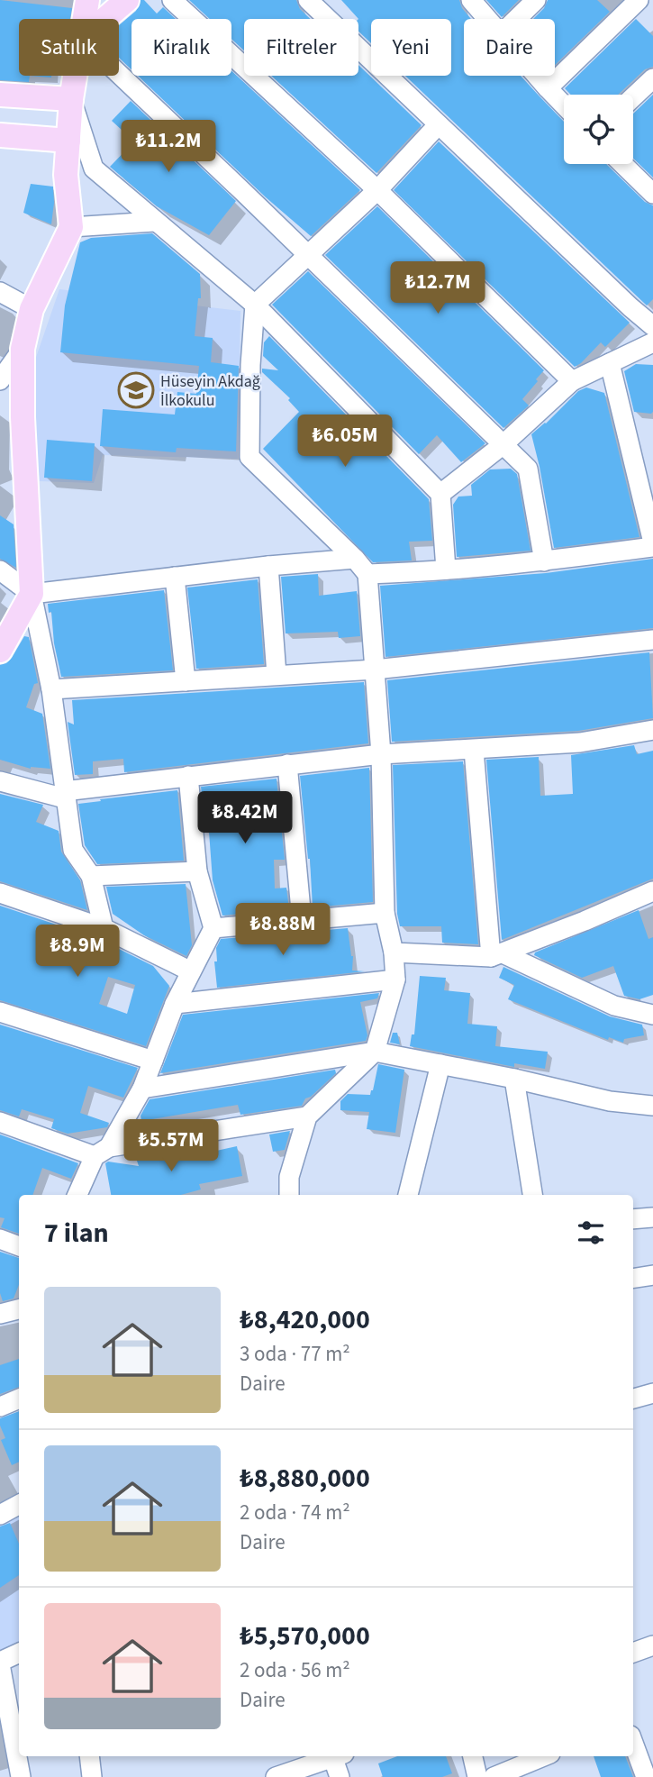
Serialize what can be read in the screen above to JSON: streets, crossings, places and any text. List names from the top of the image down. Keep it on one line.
{"places":{"school or university":["Hüseyin Akdağ İlkokulu"]},"page":{"chip":["Satılık","Kiralık","Filtreler","Yeni","Daire"],"price":["₺11.2M","₺12.7M","₺6.05M","₺8.42M","₺8.88M","₺8.9M","₺5.57M"],"heading":"7 ilan","list":[{"name":"₺8,420,000","note":"3 oda · 77 m² · Daire"},{"name":"₺8,880,000","note":"2 oda · 74 m² · Daire"},{"name":"₺5,570,000","note":"2 oda · 56 m² · Daire"}]}}
